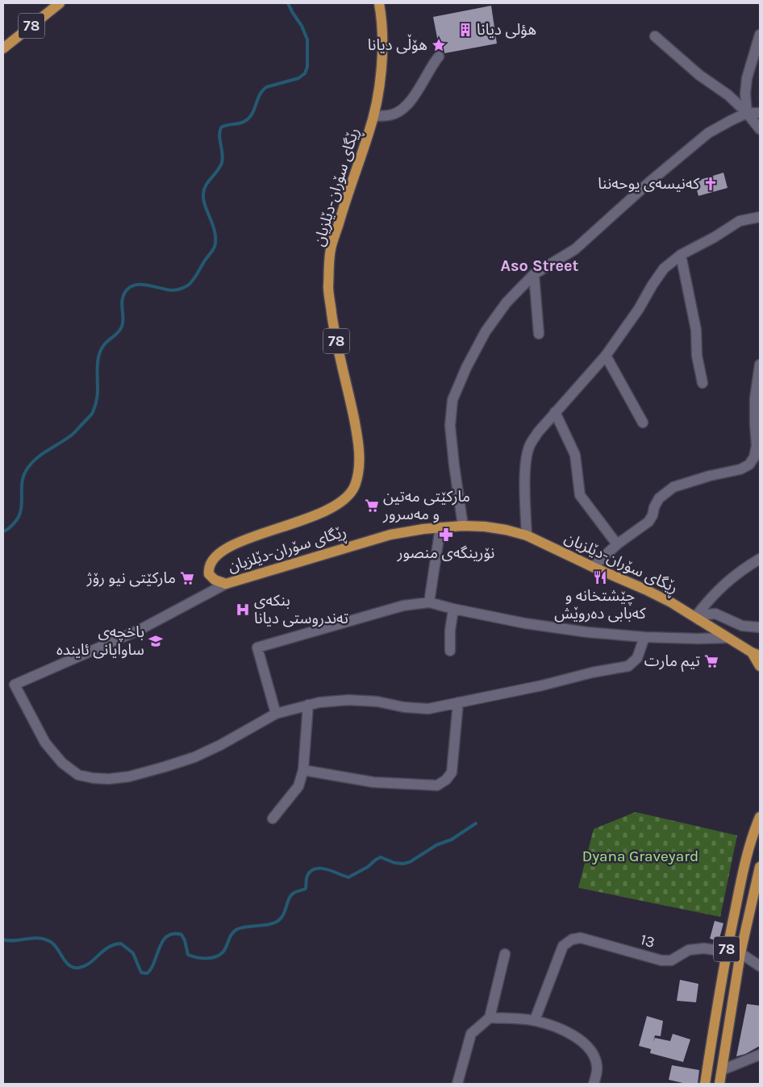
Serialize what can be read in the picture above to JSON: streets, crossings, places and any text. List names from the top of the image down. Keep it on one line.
{"streets":{"main road":["78","ڕێگای سۆران-دێلزیان"],"street":["13"]},"crossings":[["78","13"]],"districts":["Aso Street"],"parks":["Dyana Graveyard"],"places":{"building":["هؤلى ديانا"],"place":["هۆڵی دیانا"],"church":["کەنیسەی یوحەننا"],"supermarket":["مارکێتی مەتین و مەسرور","مارکێتی نیو رۆژ","تیم مارت"],"pharmacy":["نۆرینگه‌ی منصور"],"restaurant":["چێشتخانە و کەبابی دەروێش"],"hospital":["بنکەی تەندروستی دیانا"],"school or university":["باخچەی ساوایانی ئایندە"]}}
